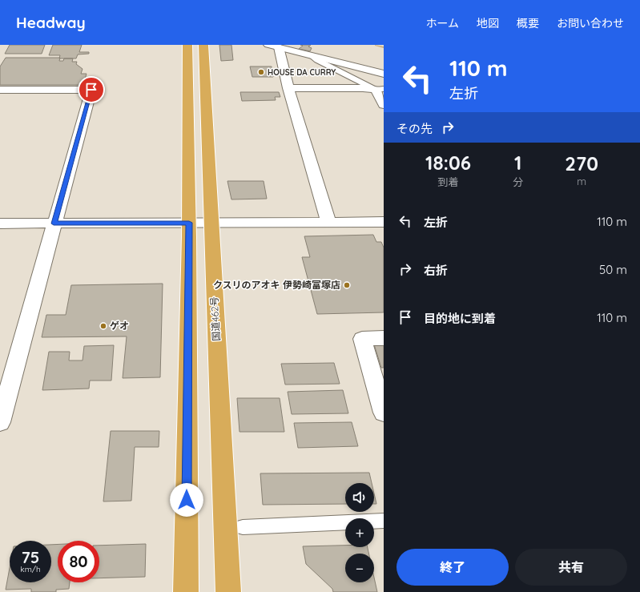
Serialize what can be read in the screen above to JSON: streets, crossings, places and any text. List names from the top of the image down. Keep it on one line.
{"streets":{"highway":["国道462号"]},"places":["HOUSE DA CURRY","クスリのアオキ 伊勢崎富塚店","ゲオ"],"page":{"header":"Headway","nav":["ホーム","地図","概要","お問い合わせ"],"turn":["110 m","左折"],"then":"その先","eta":["18:06","到着","1","分","270","m"],"list":[{"name":"左折","value":"110 m"},{"name":"右折","value":"50 m"},{"name":"目的地に到着","value":"110 m"}],"map_buttons":["+","−"],"speed":"75 km/h","limit":"80","buttons":["終了","共有"]}}
